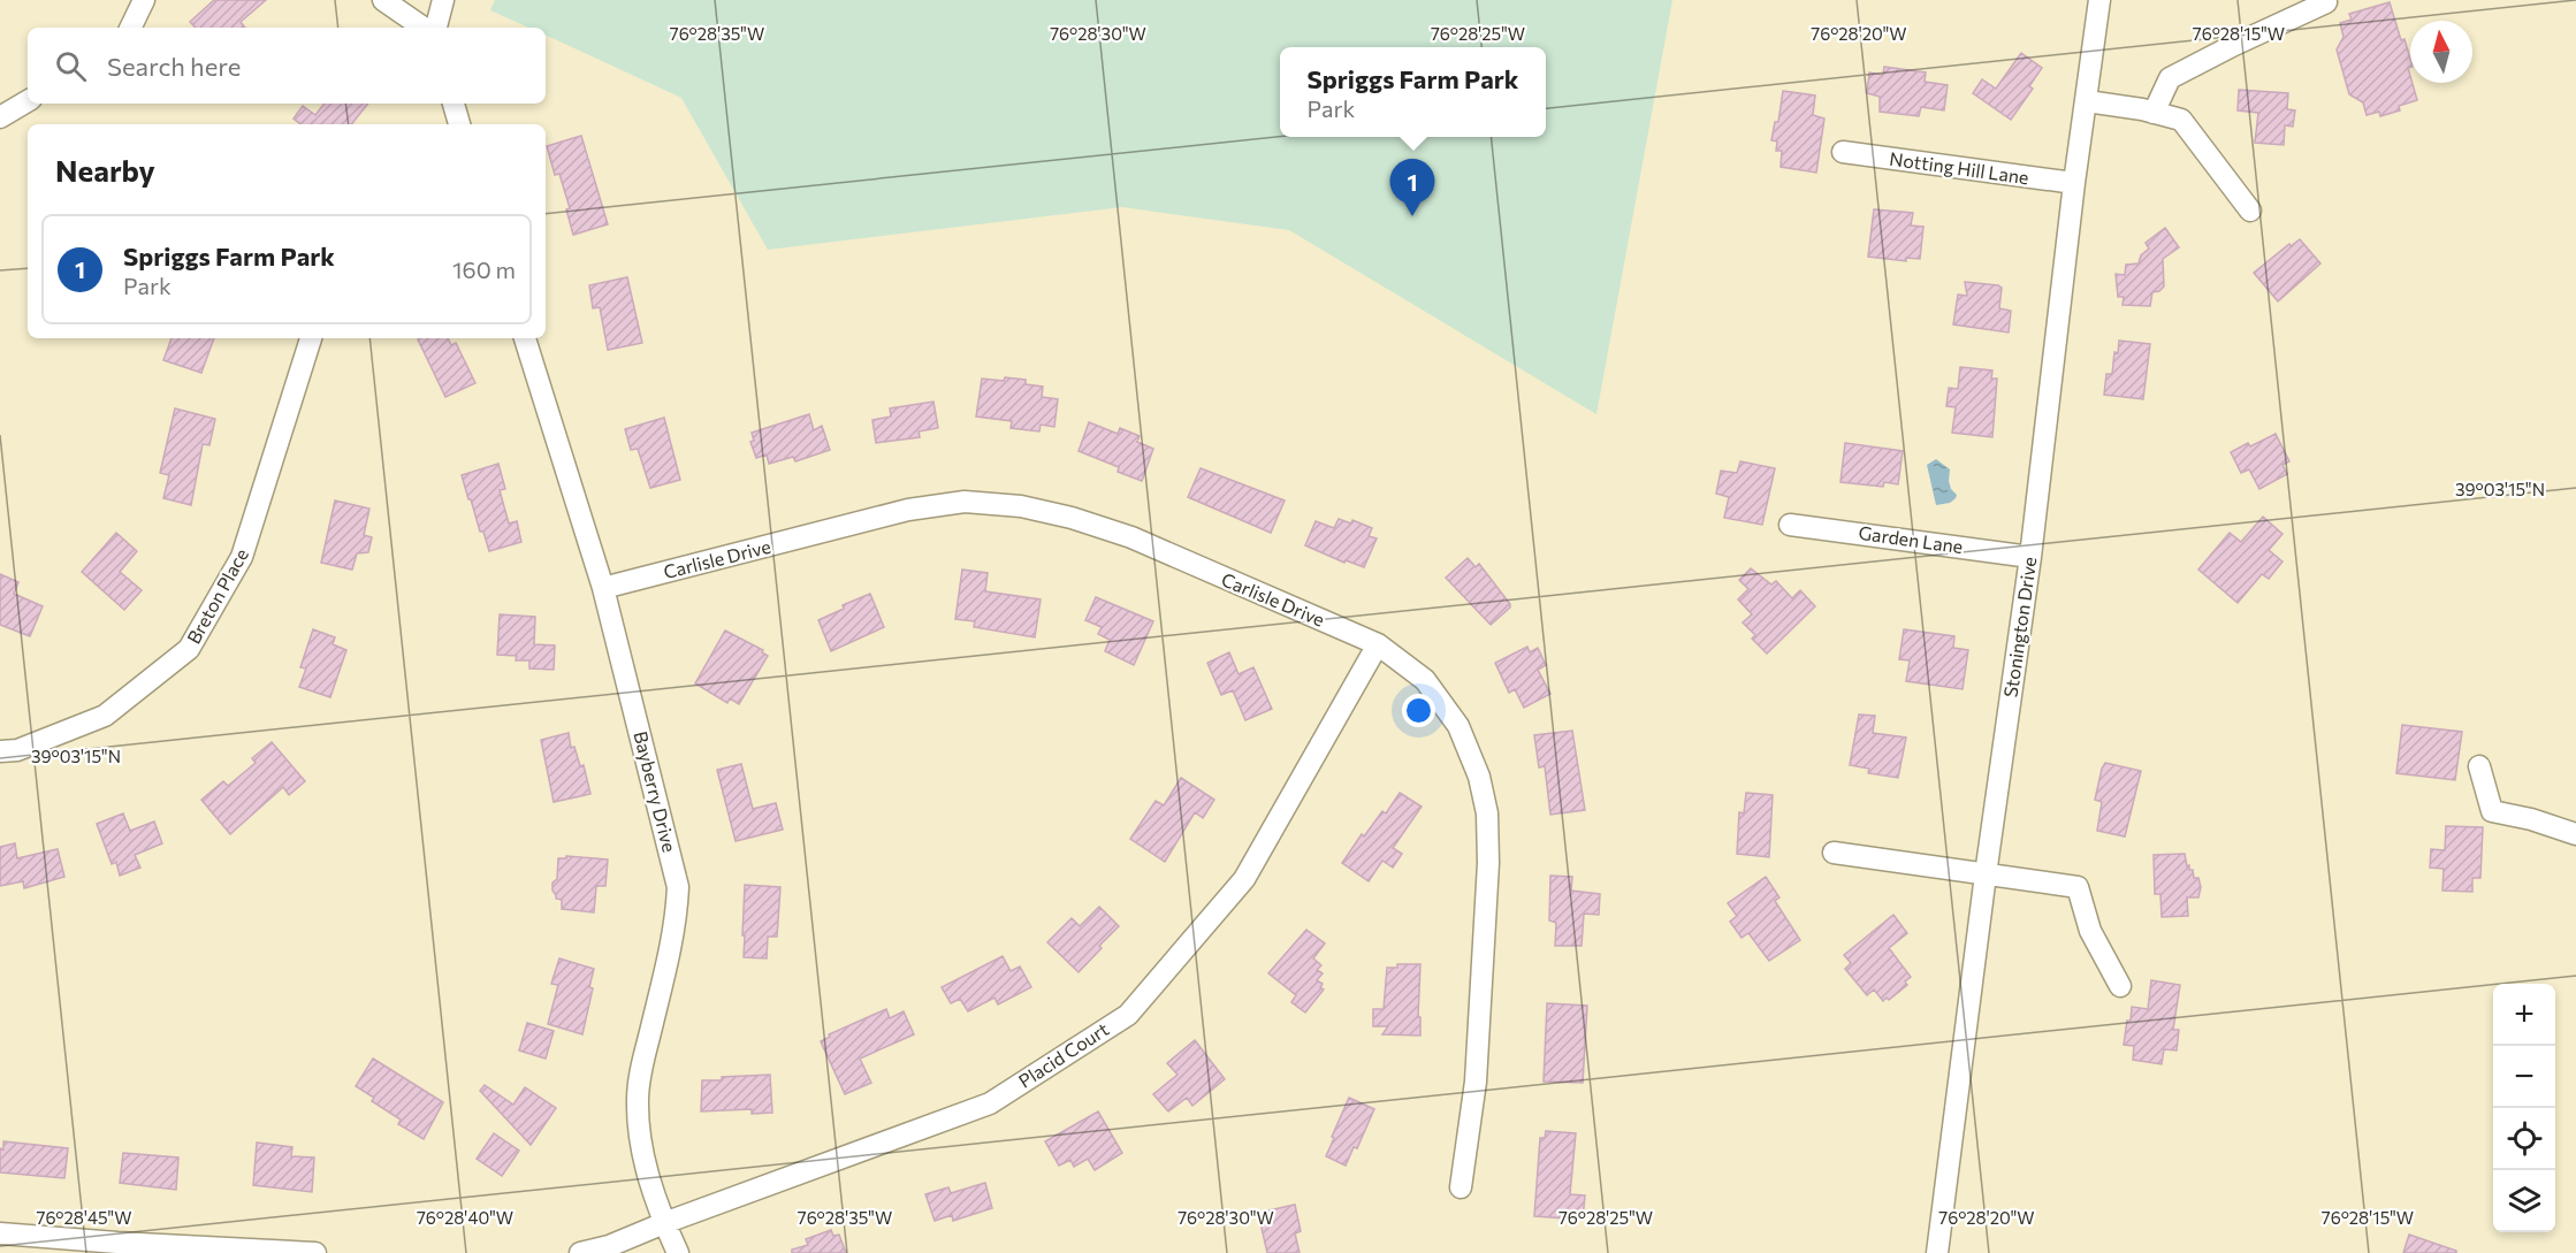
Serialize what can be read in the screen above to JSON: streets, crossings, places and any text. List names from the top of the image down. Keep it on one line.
{"streets":{"street":["Notting Hill Lane","Garden Lane","Carlisle Drive","Breton Place","Stonington Drive","Bayberry Drive","Placid Court"]},"crossings":[["Notting Hill Lane","Stonington Drive"],["Garden Lane","Stonington Drive"],["Carlisle Drive","Bayberry Drive"],["Carlisle Drive","Placid Court"],["Bayberry Drive","Placid Court"]],"north":"top","page":{"search":"Search here","popup":["Spriggs Farm Park","Park"],"heading":"Nearby","pins":"1","list":[{"mark":"1","name":"Spriggs Farm Park","note":"Park","value":"160 m"}],"map_buttons":["+","−"]},"coordinates":["76°28'35\"W","76°28'30\"W","76°28'25\"W","76°28'20\"W","76°28'15\"W","39°03'15\"N","76°28'45\"W","76°28'40\"W"]}
